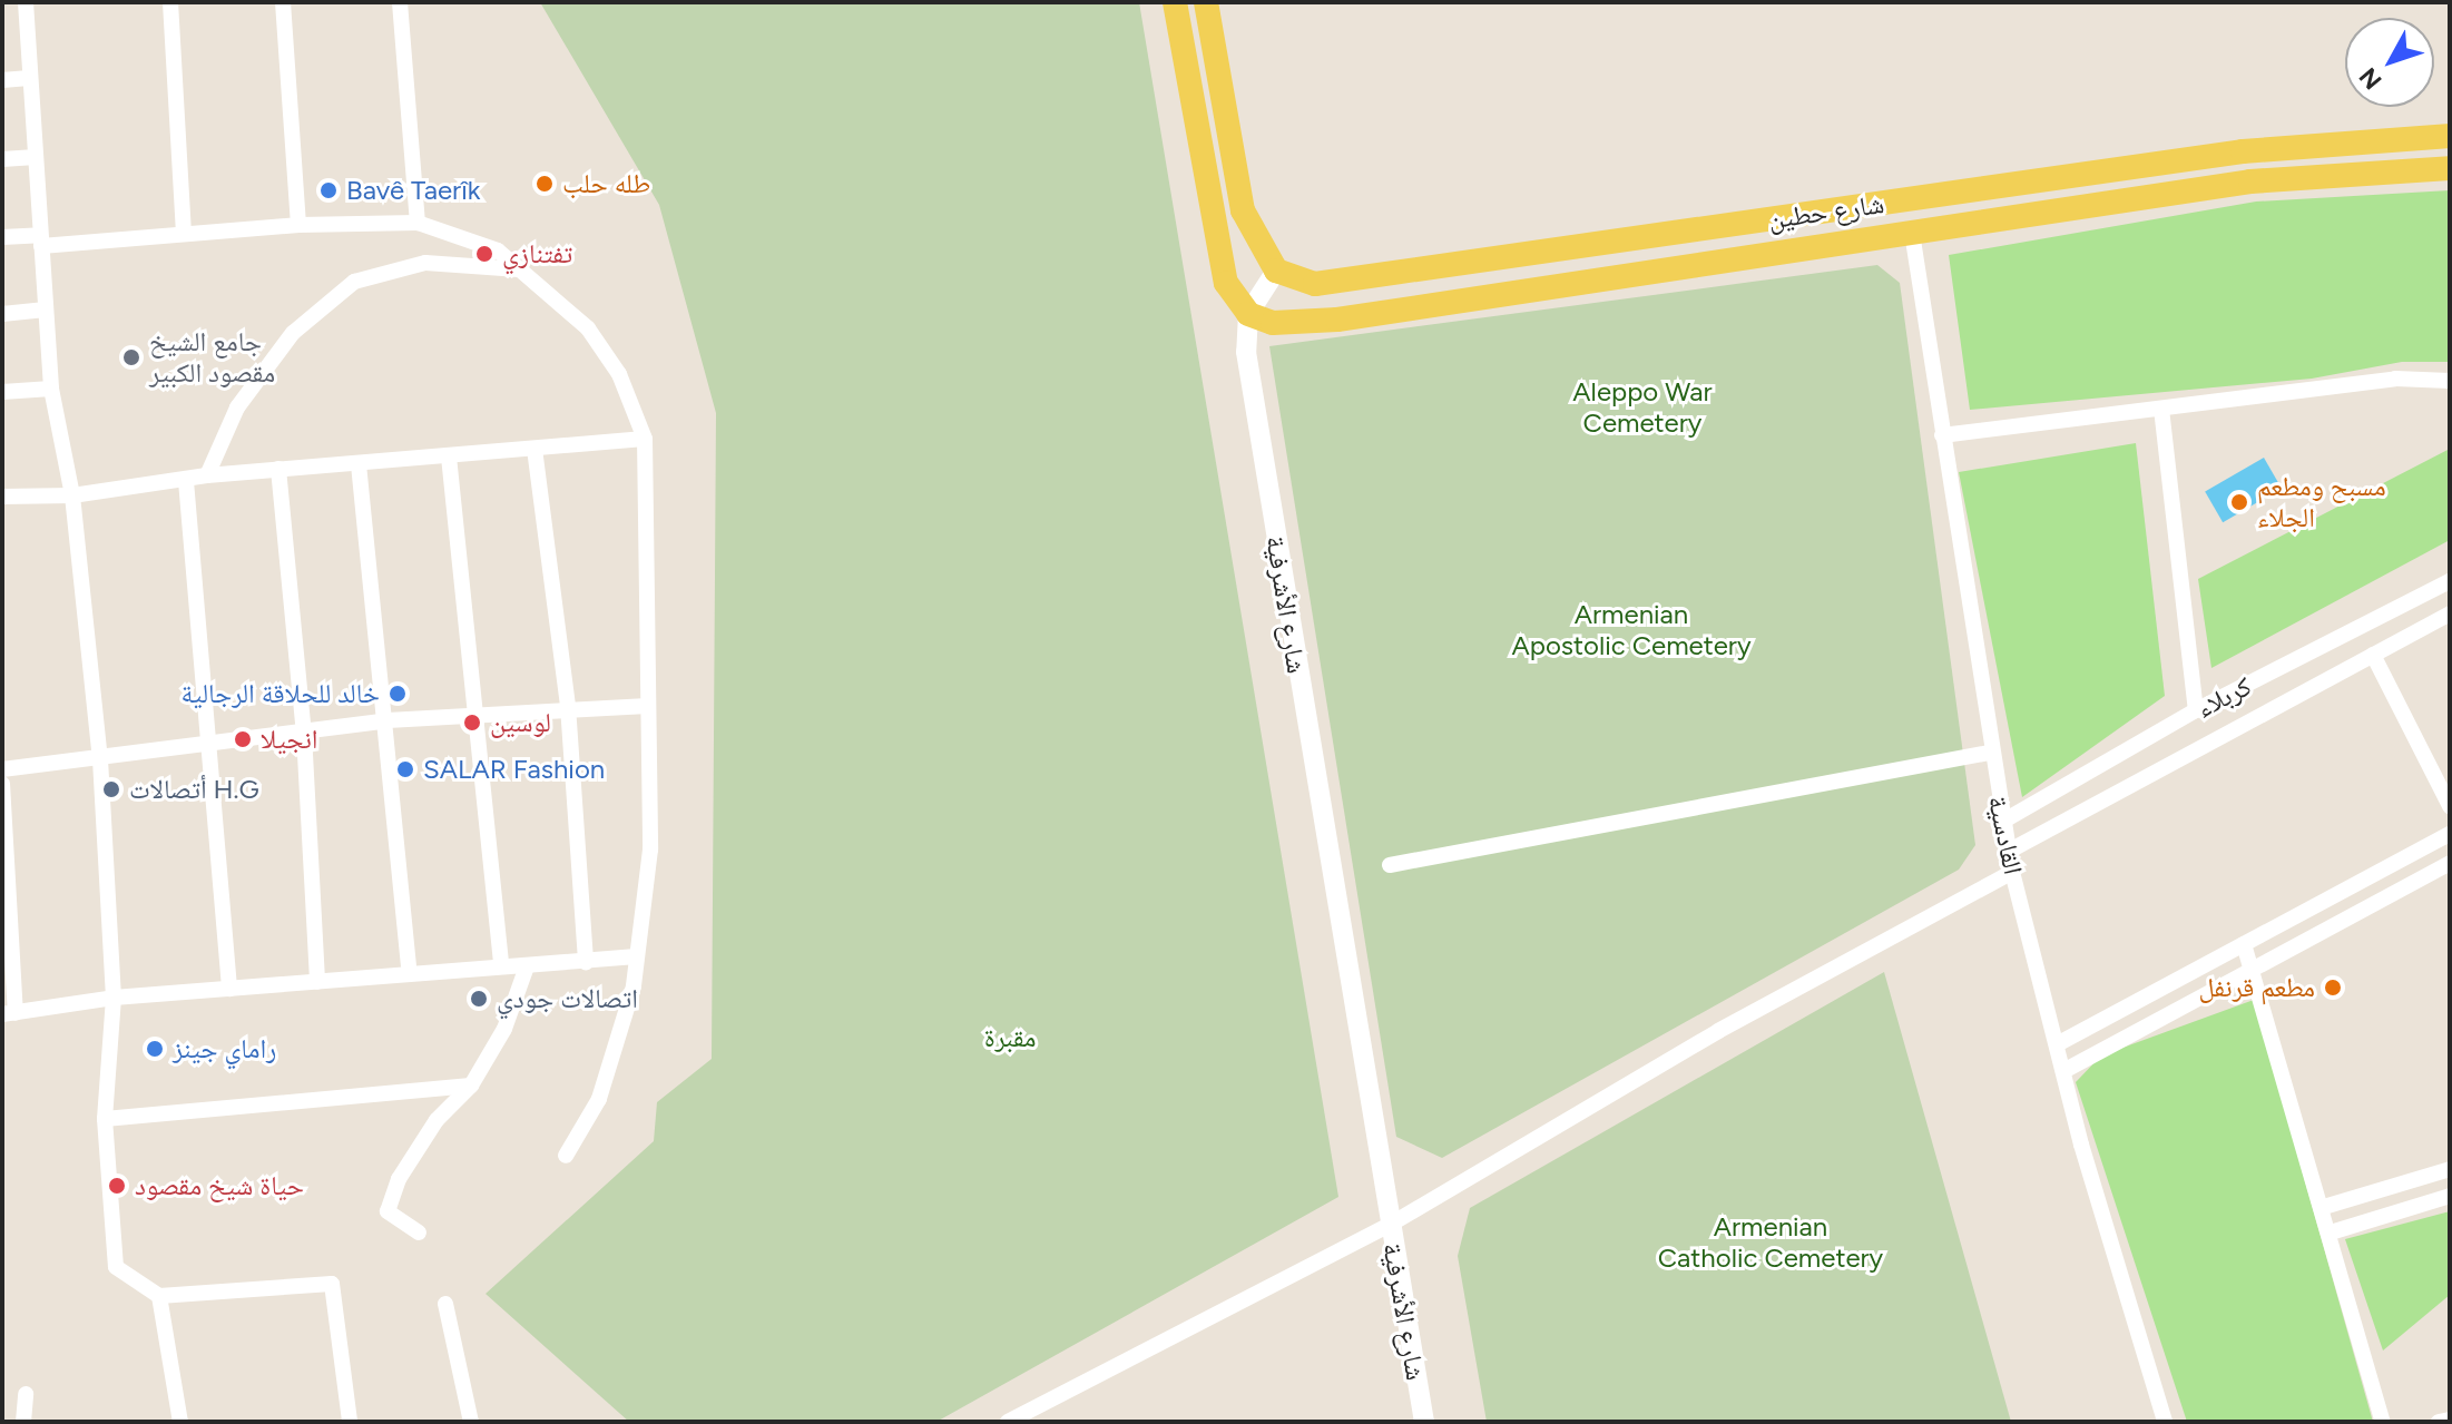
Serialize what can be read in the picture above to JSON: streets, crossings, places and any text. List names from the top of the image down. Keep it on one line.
{"streets":{"main road":["شارع حطين"],"street":["شارع الأشرفية","كربلاء","القادسية"]},"crossings":[["شارع حطين","شارع الأشرفية"],["شارع حطين","القادسية"],["كربلاء","القادسية"]],"parks":["Aleppo War Cemetery","Armenian Apostolic Cemetery","مقبرة","Armenian Catholic Cemetery"],"places":["طله حلب","Bavê Taerîk","تفتنازي","جامع الشيخ مقصود الكبير","مسبح ومطعم الجلاء","خالد للحلاقة الرجالية","لوسين","انجيلا","SALAR Fashion","أتصالات H.G","مطعم قرنفل","اتصالات جودي","راماي جينز","حياة شيخ مقصود"],"north":"bottom left"}
